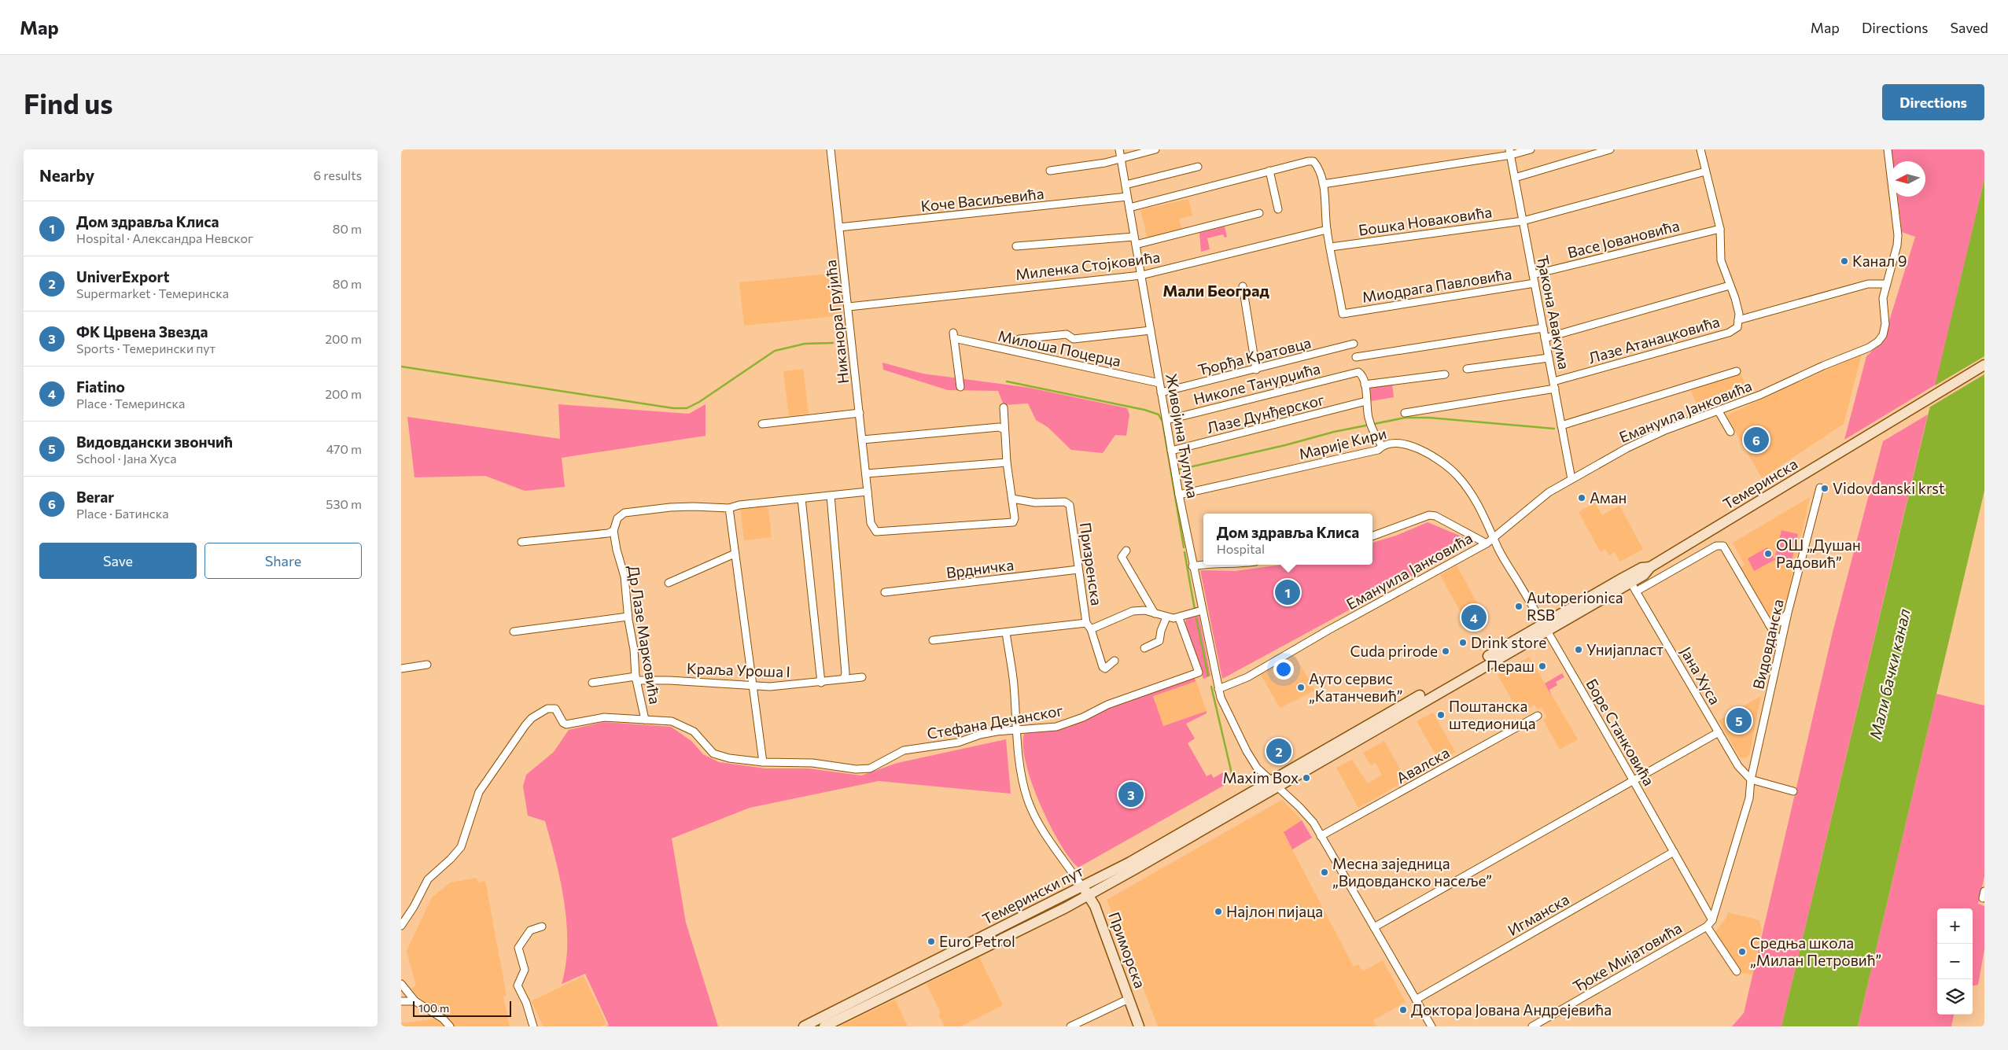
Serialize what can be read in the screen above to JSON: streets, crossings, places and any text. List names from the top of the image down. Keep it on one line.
{"streets":{"main road":["Темеринска","Темерински пут","Приморска"],"street":["Коче Васиљевића","Бошка Новаковића","Васе Јовановића","Миленка Стојковића","Миодрага Павловића","Ђакона Авакума","Никанора Грујића","Лазе Атанацковића","Милоша Поцерца","Ђорђа Кратовца","Николе Танурџића","Емануила Јанковића","Лазе Дунђерског","Живојина Ћулума","Марије Кири","Призренска","Врдничка","Др Лазе Марковића","Видовданска","Краља Уроша I","Јана Хуса","Стефана Дечанског","Боре Станковића","Авалска","Игманска","Ђоке Мијатовића"]},"crossings":[["Коче Васиљевића","Никанора Грујића"],["Коче Васиљевића","Живојина Ћулума"],["Бошка Новаковића","Миодрага Павловића"],["Бошка Новаковића","Ђакона Авакума"],["Васе Јовановића","Ђакона Авакума"],["Миленка Стојковића","Никанора Грујића"],["Миленка Стојковића","Живојина Ћулума"],["Миодрага Павловића","Ђакона Авакума"],["Ђакона Авакума","Лазе Атанацковића"],["Ђакона Авакума","Емануила Јанковића"],["Никанора Грујића","Призренска"],["Лазе Атанацковића","Емануила Јанковића"],["Милоша Поцерца","Живојина Ћулума"],["Ђорђа Кратовца","Живојина Ћулума"],["Николе Танурџића","Живојина Ћулума"],["Емануила Јанковића","Живојина Ћулума"],["Емануила Јанковића","Марије Кири"],["Емануила Јанковића","Боре Станковића"],["Лазе Дунђерског","Живојина Ћулума"],["Живојина Ћулума","Марије Кири"],["Живојина Ћулума","Темеринска"],["Живојина Ћулума","Авалска"],["Живојина Ћулума","Темерински пут"],["Живојина Ћулума","Игманска"],["Марије Кири","Боре Станковића"],["Темеринска","Јана Хуса"],["Темеринска","Боре Станковића"],["Темеринска","Темерински пут"],["Призренска","Врдничка"],["Др Лазе Марковића","Краља Уроша I"],["Др Лазе Марковића","Стефана Дечанског"],["Видовданска","Јана Хуса"],["Видовданска","Боре Станковића"],["Видовданска","Ђоке Мијатовића"],["Боре Станковића","Игманска"],["Боре Станковића","Ђоке Мијатовића"],["Темерински пут","Приморска"]],"districts":["Мали Београд"],"water":["Мали бачки канал"],"places":["Канал 9","Vidovdanski krst","Аман","ОШ „Душан Радовић”","Autoperionica RSB","Drink store","Унијапласт","Cuda prirode","Пераш","Ауто сервис „Катанчевић”","Поштанска штедионица","Maxim Box","Месна заједница „Видовданско насеље”","Најлон пијаца","Euro Petrol","Средња школа „Милан Петровић”","Доктора Јована Андрејевића"],"scale_bar":"100 m","north":"left","page":{"header":"Map","nav":["Map","Directions","Saved"],"buttons":["Directions",["Save","Share"]],"title":"Find us","heading":["Nearby","6 results"],"list":[{"mark":"1","name":"Дом здравља Клиса","note":"Hospital · Александра Невског","value":"80 m"},{"mark":"2","name":"UniverExport","note":"Supermarket · Темеринска","value":"80 m"},{"mark":"3","name":"ФК Црвена Звезда","note":"Sports · Темерински пут","value":"200 m"},{"mark":"4","name":"Fiatino","note":"Place · Темеринска","value":"200 m"},{"mark":"5","name":"Видовдански звончић","note":"School · Јана Хуса","value":"470 m"},{"mark":"6","name":"Berar","note":"Place · Батинска","value":"530 m"}],"pins":["6","1","4","5","2","3"],"popup":["Дом здравља Клиса","Hospital"],"map_buttons":["+","−"],"scale":"100 m"}}
